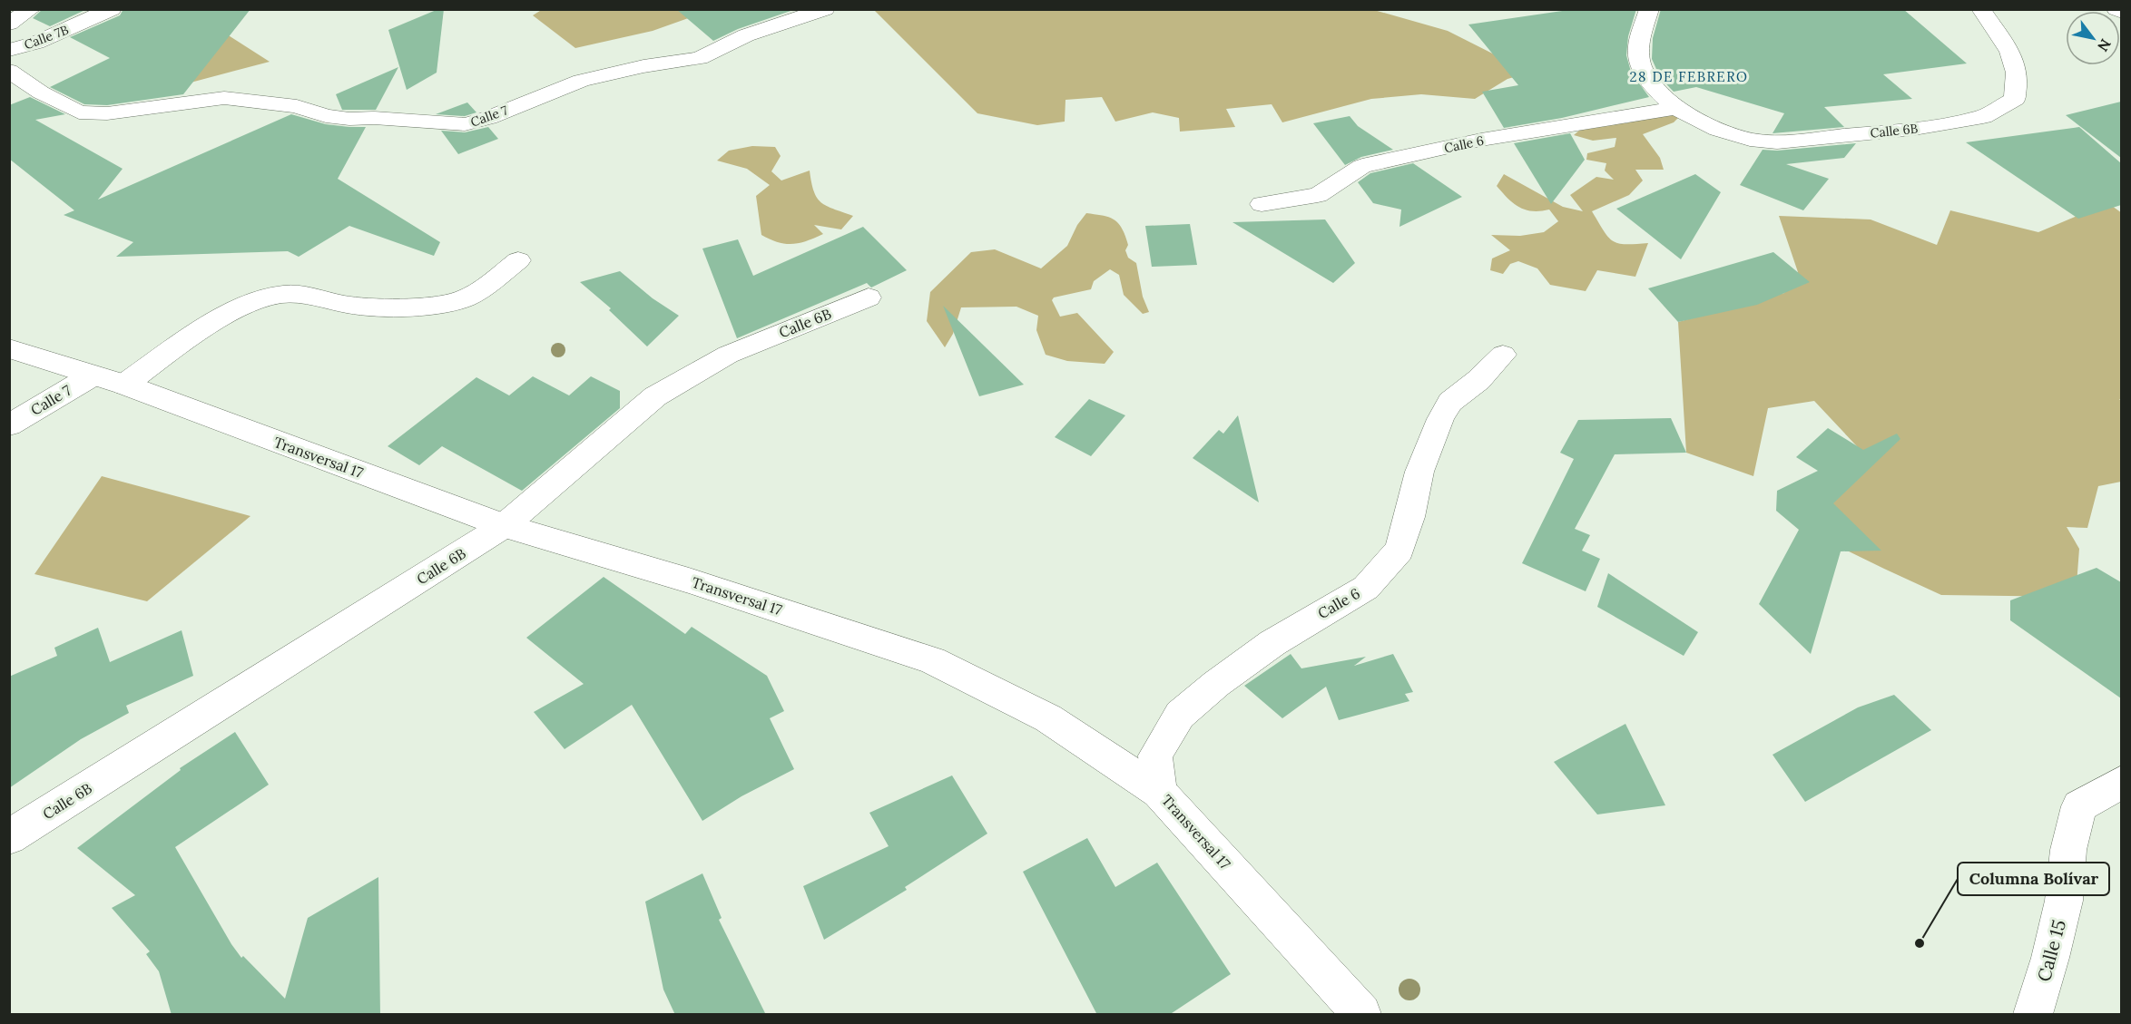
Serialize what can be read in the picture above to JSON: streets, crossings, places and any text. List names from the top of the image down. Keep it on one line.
{"streets":{"street":["Calle 7B","Calle 7","Calle 6B","Calle 6","Transversal 17","Calle 15"]},"crossings":[["Calle 7","Transversal 17"],["Calle 6B","Calle 6"],["Calle 6B","Transversal 17"],["Calle 6","Transversal 17"]],"districts":["28 DE FEBRERO"],"places":["Columna Bolívar"],"north":"bottom right"}
